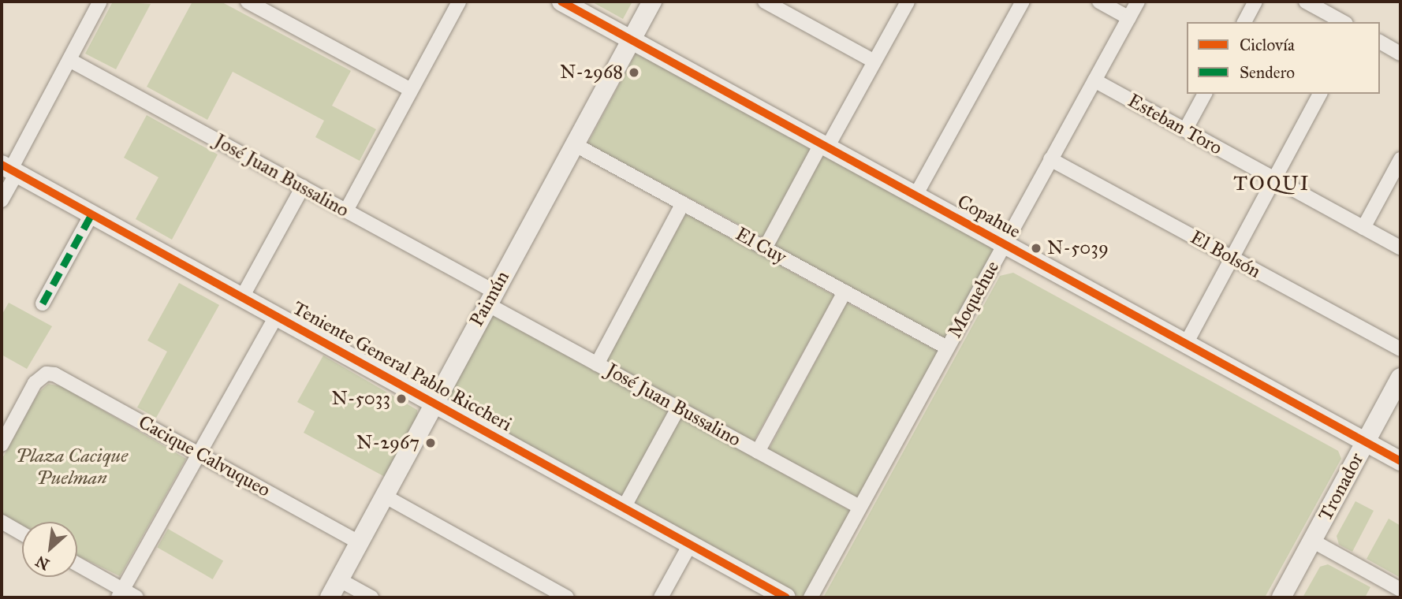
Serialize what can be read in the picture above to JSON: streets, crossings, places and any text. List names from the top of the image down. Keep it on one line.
{"streets":{"street":["Esteban Toro","José Juan Bussalino","Copahue","El Cuy","El Bolsón","Paimún","Moquehue","Teniente General Pablo Riccheri","Cacique Calvuqueo","Tronador"]},"crossings":[["Esteban Toro","Moquehue"],["José Juan Bussalino","Paimún"],["José Juan Bussalino","Moquehue"],["Copahue","Paimún"],["Copahue","Moquehue"],["Copahue","Tronador"],["El Cuy","Paimún"],["El Cuy","Moquehue"],["El Bolsón","Moquehue"],["Paimún","Teniente General Pablo Riccheri"],["Paimún","Cacique Calvuqueo"]],"districts":["TOQUI"],"parks":["Plaza Cacique Puelman"],"places":["N-2968","N-5039","N-5033","N-2967"],"legend":["Ciclovía","Sendero"],"north":"bottom left"}
